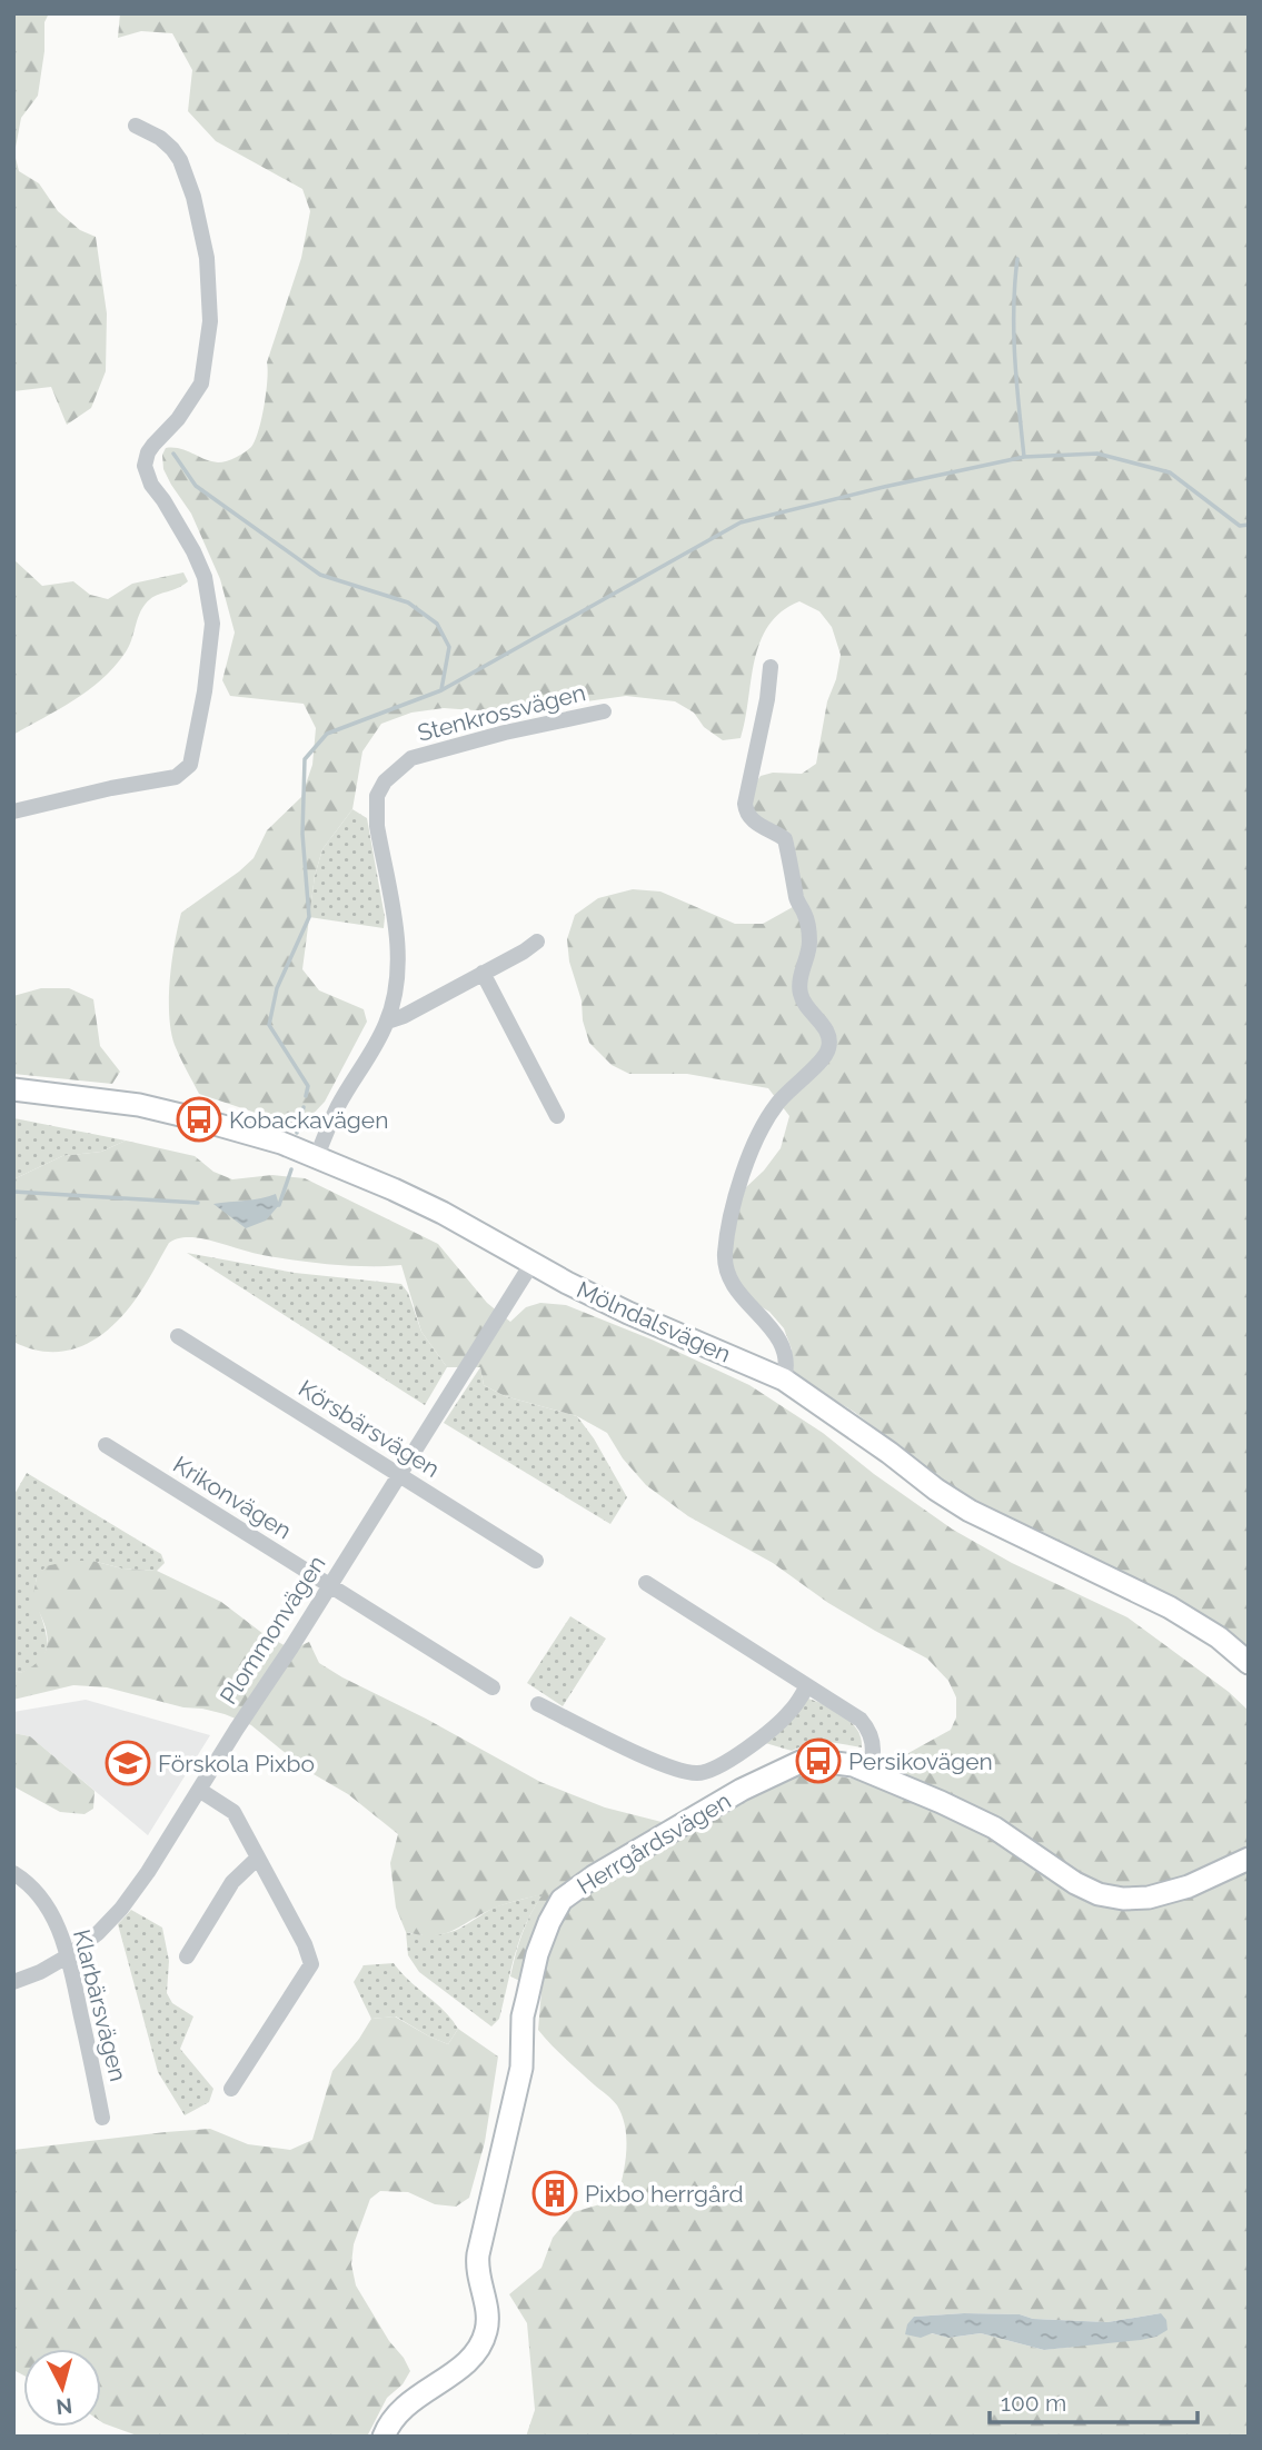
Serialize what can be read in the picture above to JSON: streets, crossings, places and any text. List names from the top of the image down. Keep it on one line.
{"streets":{"street":["Stenkrossvägen","Mölndalsvägen","Körsbärsvägen","Krikonvägen","Plommonvägen","Herrgårdsvägen","Klarbärsvägen"]},"crossings":[["Stenkrossvägen","Mölndalsvägen"],["Mölndalsvägen","Plommonvägen"],["Körsbärsvägen","Plommonvägen"],["Krikonvägen","Plommonvägen"],["Plommonvägen","Klarbärsvägen"]],"places":{"bus stop":["Kobackavägen","Persikovägen"],"school or university":["Förskola Pixbo"],"building":["Pixbo herrgård"]},"scale_bar":"100 m","north":"bottom"}
